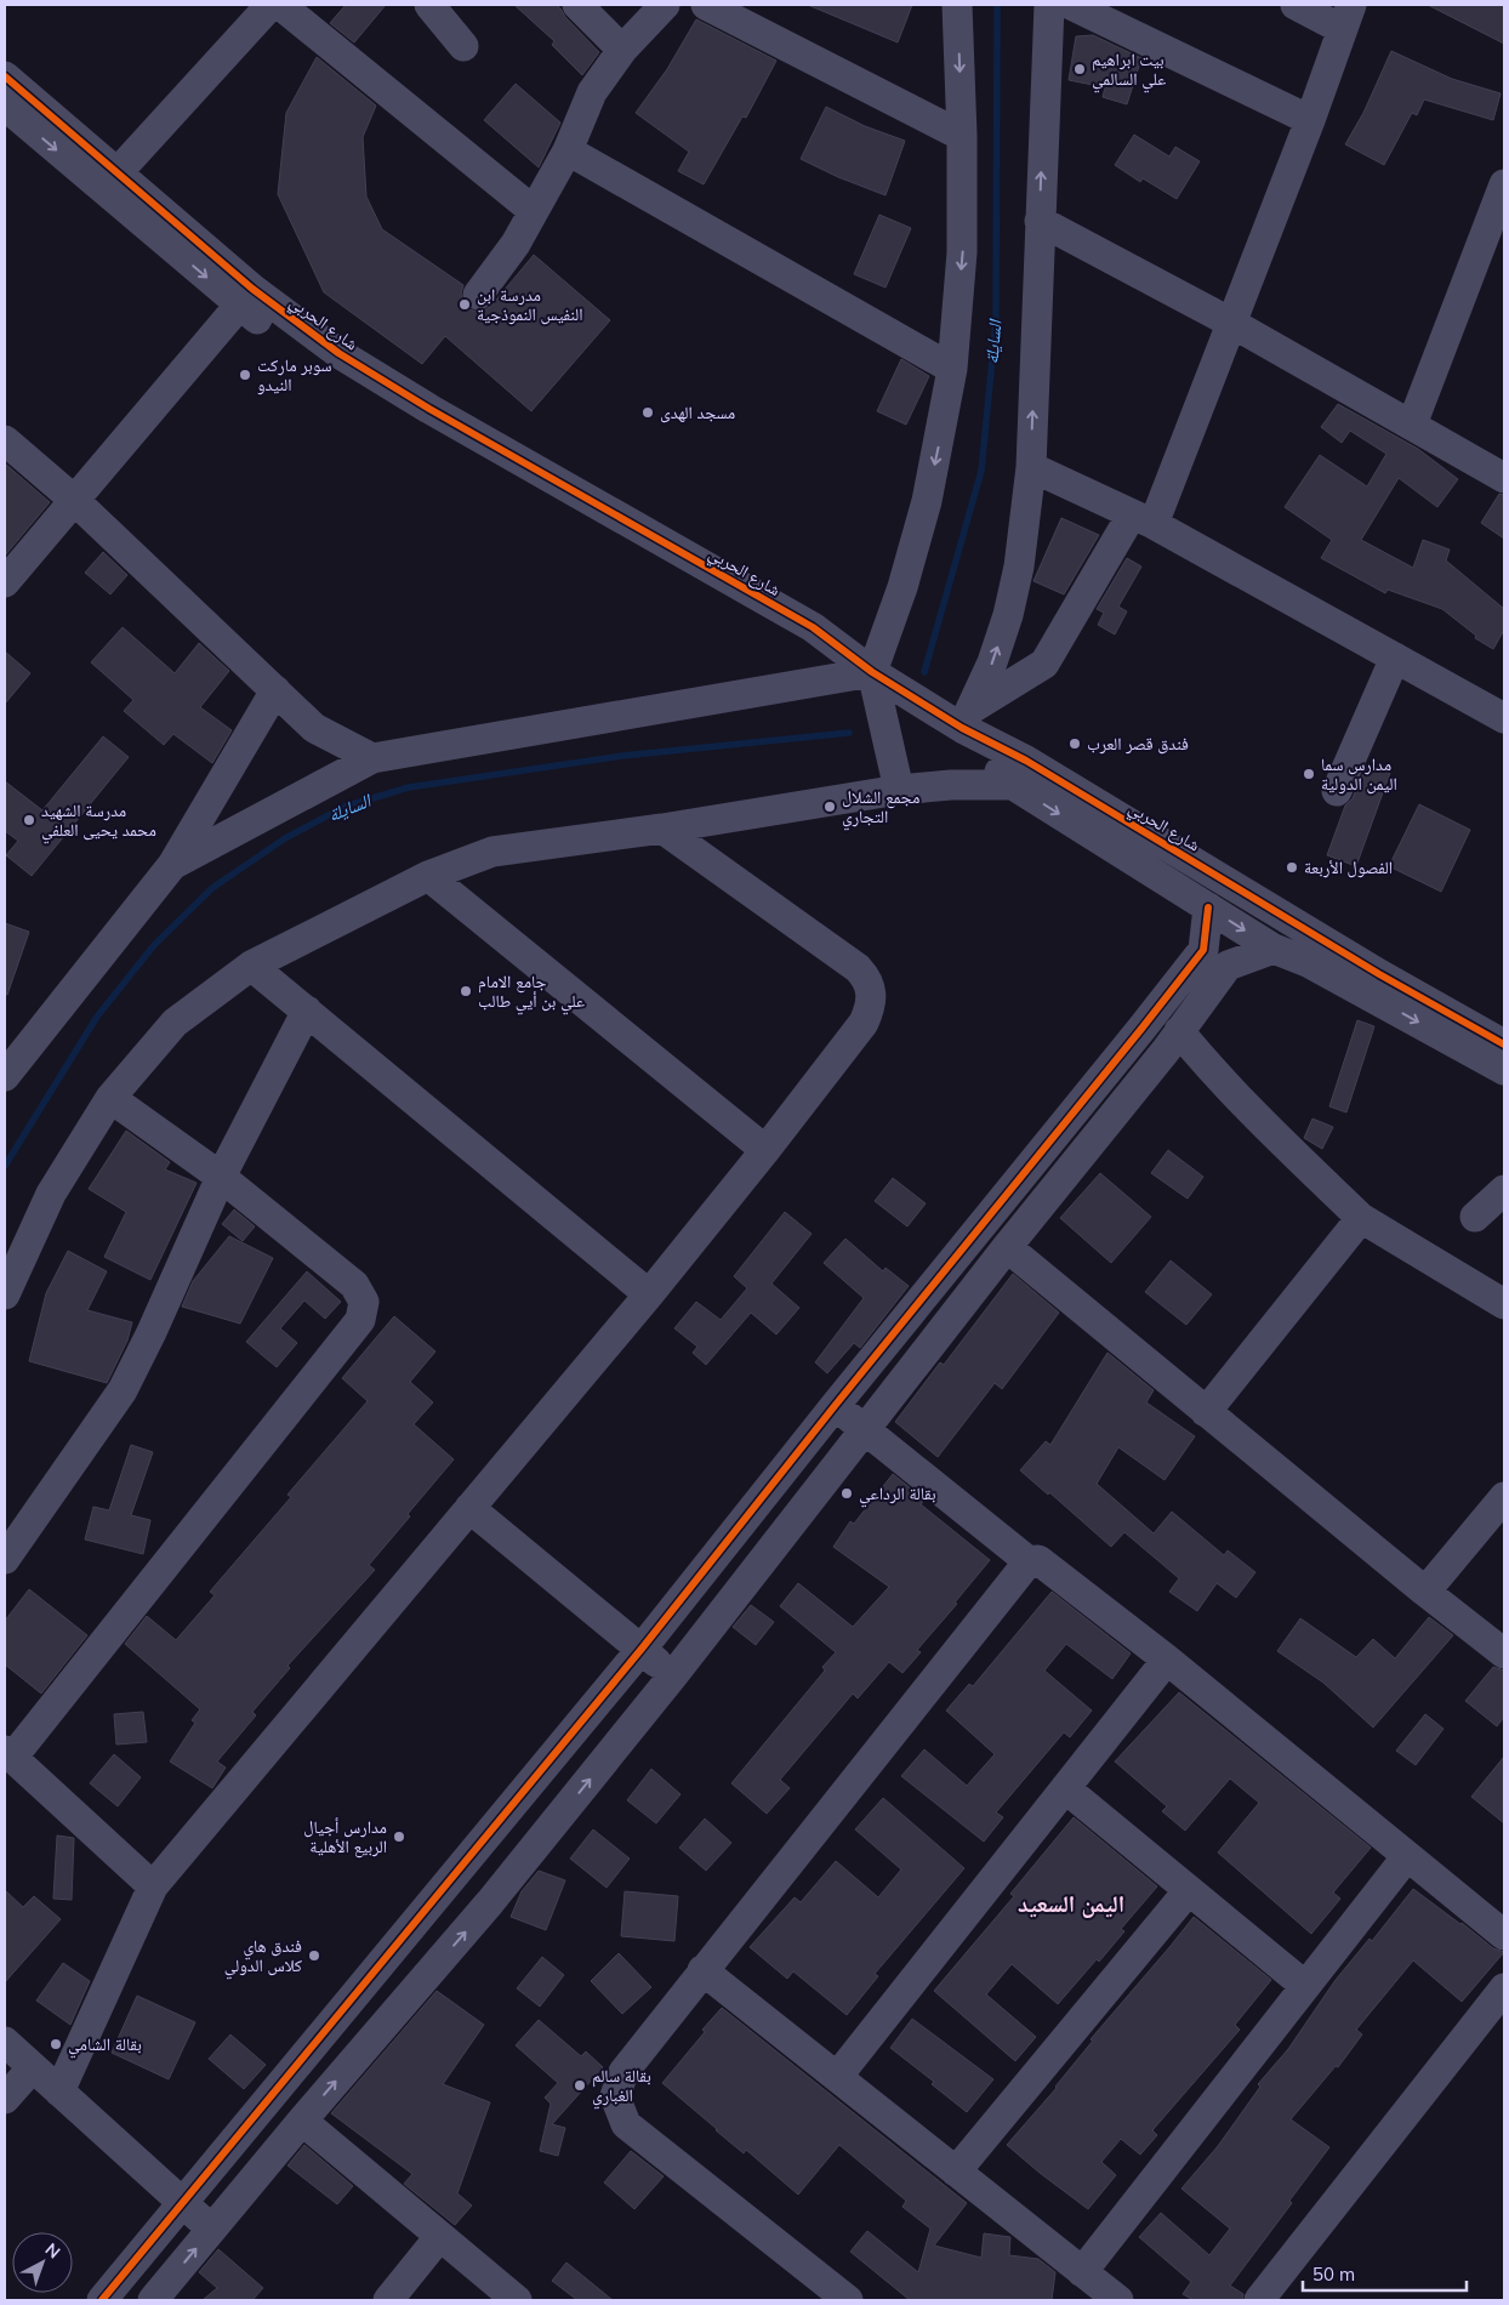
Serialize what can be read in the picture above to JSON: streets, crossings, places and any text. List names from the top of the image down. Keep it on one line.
{"streets":{"street":["شارع الحربي"]},"districts":["اليمن السعيد"],"water":["السايلة"],"places":["بيت ابراهيم علي السالمي","مدرسة ابن النفيس النموذجية","سوبر ماركت النيدو","مسجد الهدى","فندق قصر العرب","مدارس سما اليمن الدولية","مجمع الشلال التجاري","مدرسة الشهيد محمد يحيى العلفي","الفصول الأربعة","جامع الامام علي بن أيي طالب","بقالة الرداعي","مدارس أجيال الربيع الأهلية","فندق هاي كلاس الدولي","بقالة الشامي","بقالة سالم الغباري"],"scale_bar":"50 m","north":"top right"}
